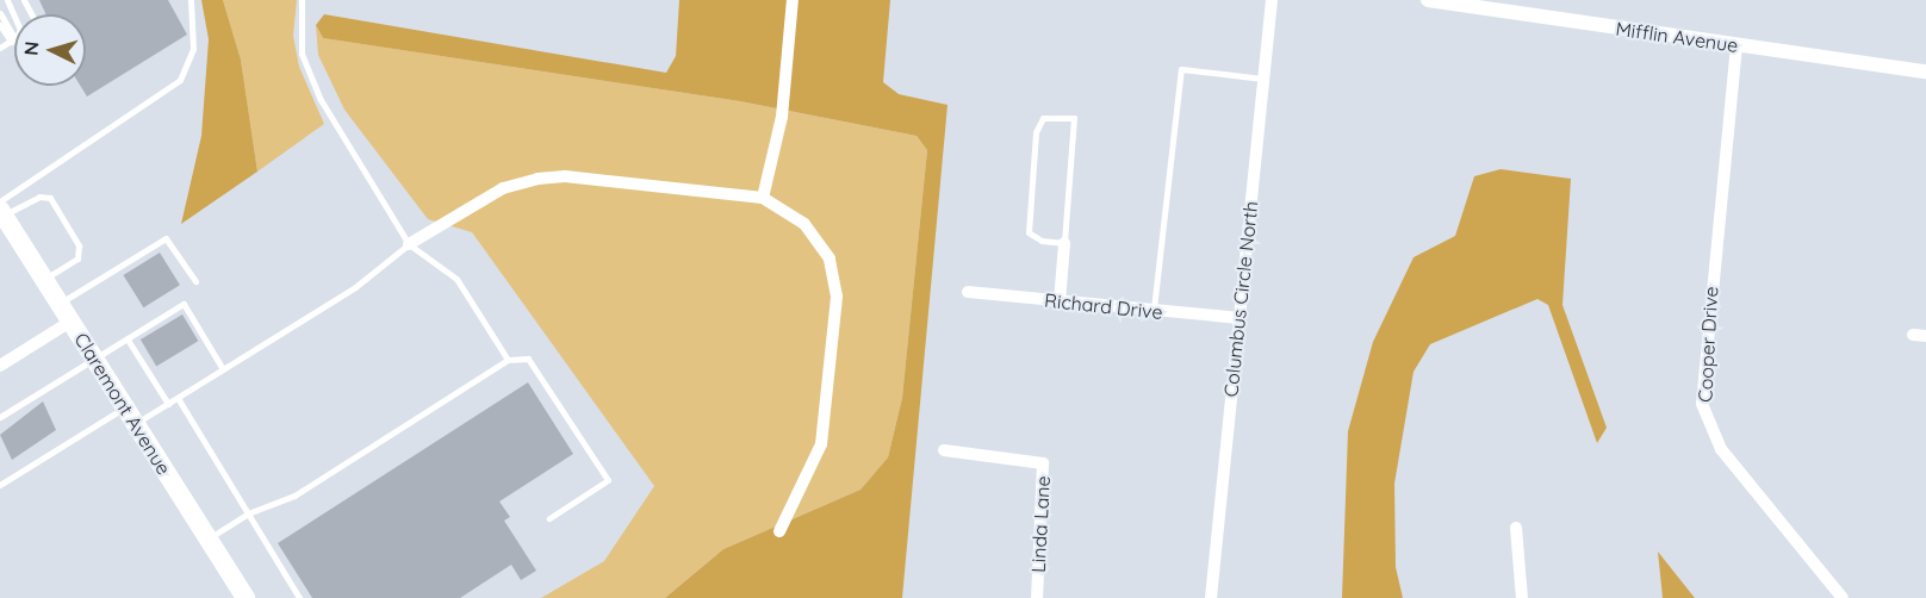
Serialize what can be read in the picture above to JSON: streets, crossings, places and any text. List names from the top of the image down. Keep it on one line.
{"streets":{"main road":["Claremont Avenue"],"street":["Mifflin Avenue","Columbus Circle North","Richard Drive","Cooper Drive","Linda Lane"]},"crossings":[["Mifflin Avenue","Cooper Drive"],["Columbus Circle North","Richard Drive"]],"north":"left"}
